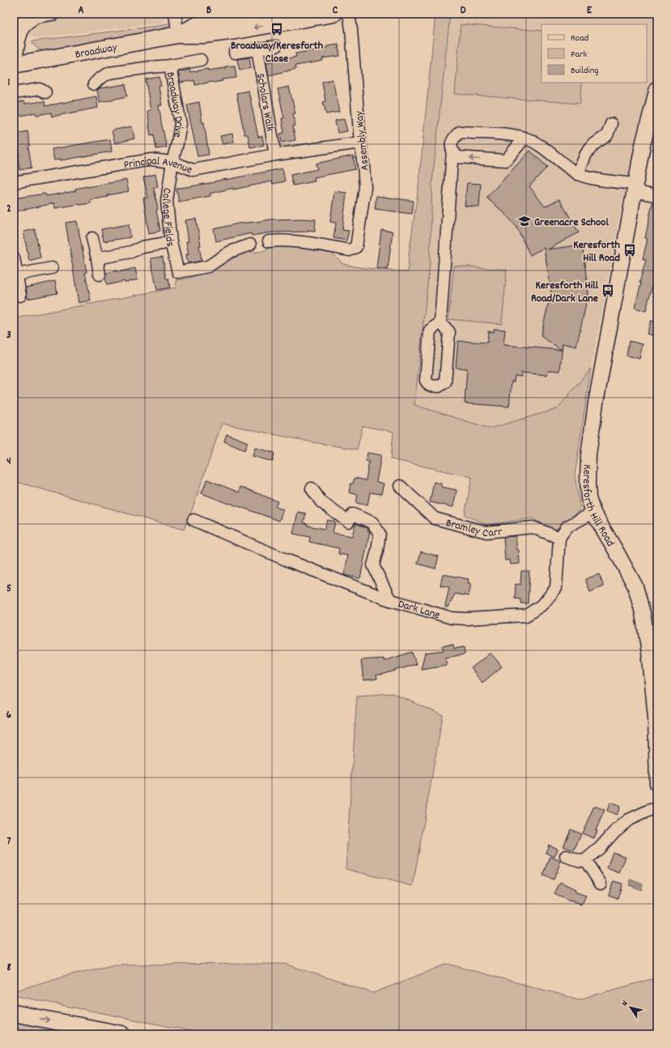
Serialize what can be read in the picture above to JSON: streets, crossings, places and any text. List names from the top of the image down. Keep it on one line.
{"streets":{"highway":["Broadway"],"main road":["Keresforth Hill Road"],"street":["Scholars Walk","Broadway Drive","Assembly Way","Principal Avenue","College Fields","Bramley Carr","Dark Lane"]},"crossings":[["Scholars Walk","Principal Avenue"],["Broadway Drive","Principal Avenue"],["Broadway Drive","College Fields"],["Assembly Way","Principal Avenue"],["Principal Avenue","College Fields"],["Bramley Carr","Dark Lane"]],"places":{"bus stop":["Broadway/Keresforth Close","Keresforth Hill Road","Keresforth Hill Road/Dark Lane"],"school or university":["Greenacre School"]},"legend":["Road","Park","Building"],"north":"top left","grid":{"columns":["A","B","C","D","E"],"rows":["1","2","3","4","5","6","7","8"]}}
